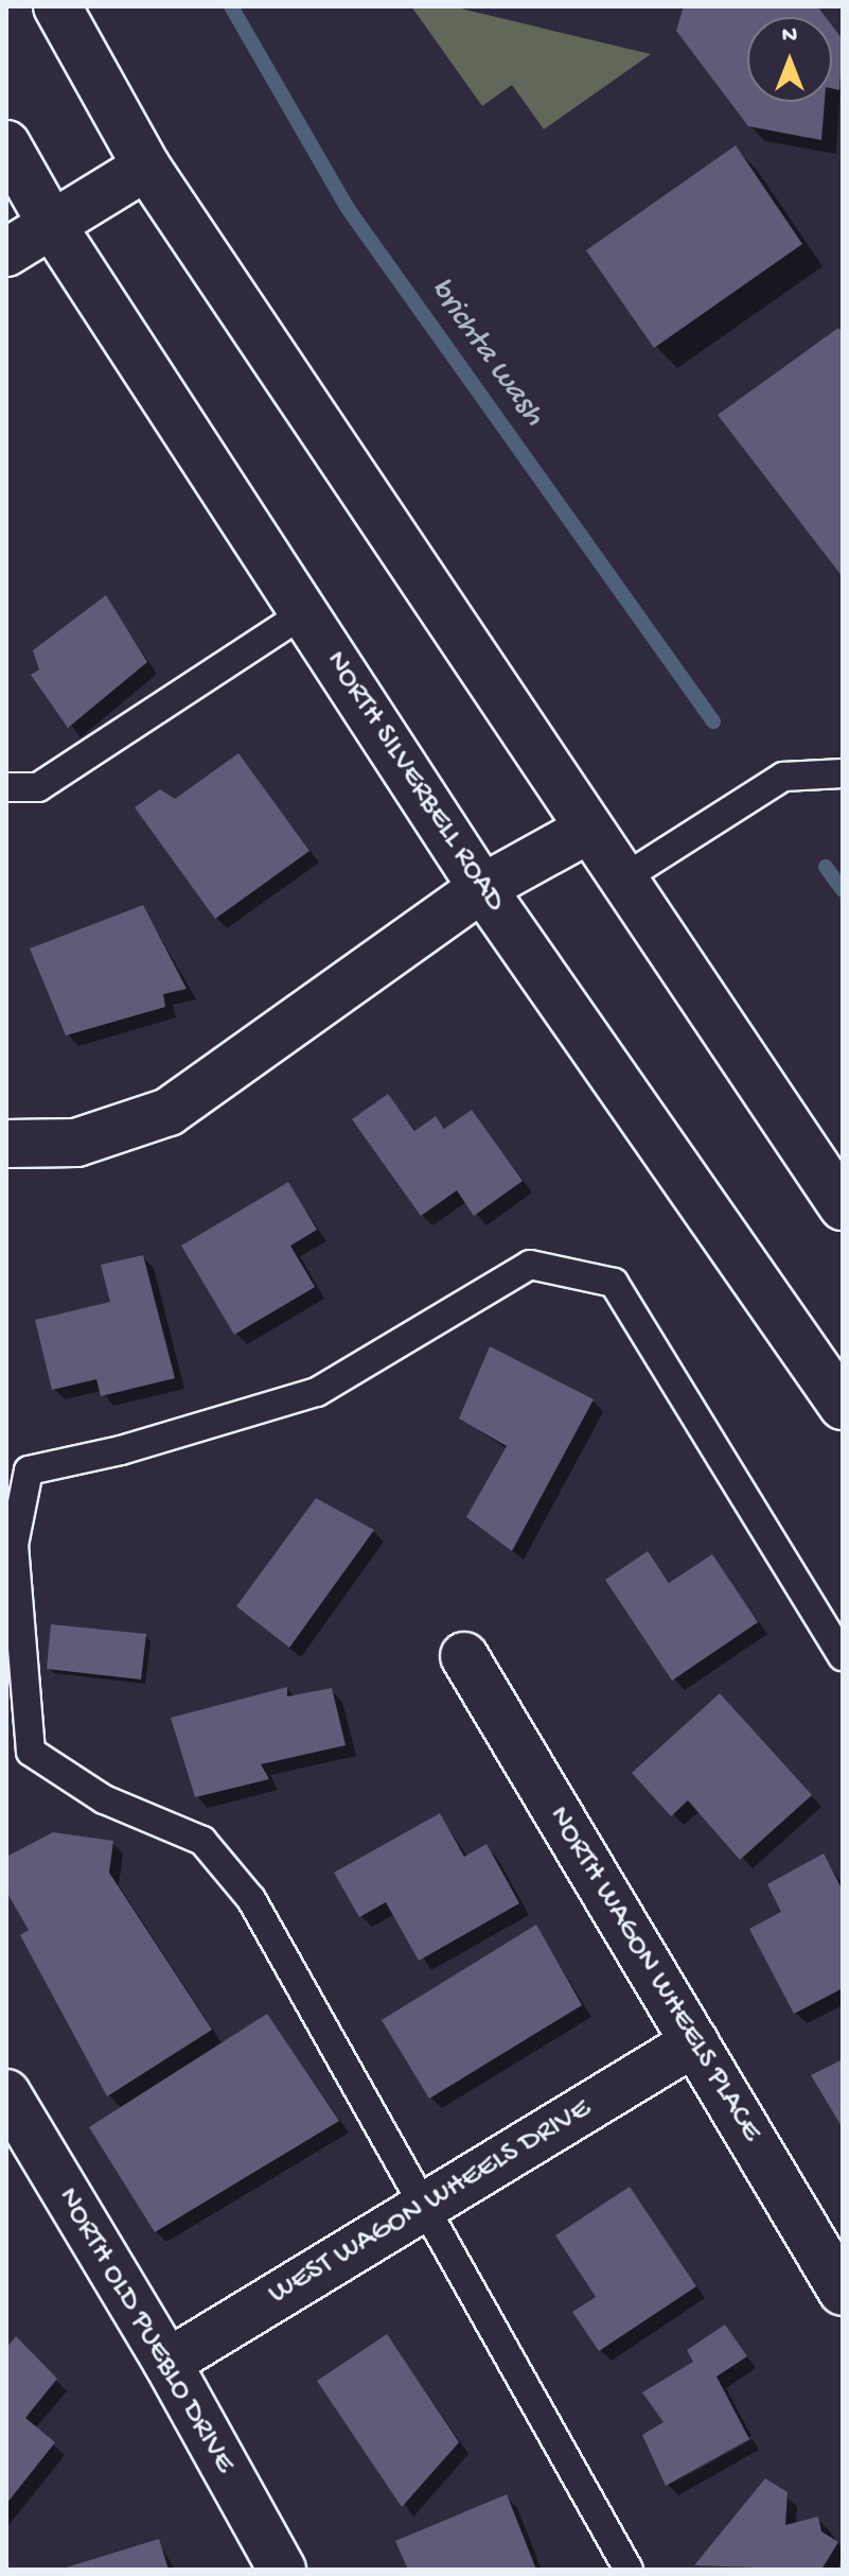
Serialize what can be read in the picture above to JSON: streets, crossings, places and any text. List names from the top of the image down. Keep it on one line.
{"streets":{"main road":["NORTH SILVERBELL ROAD","NORTH WAGON WHEELS PLACE","WEST WAGON WHEELS DRIVE","NORTH OLD PUEBLO DRIVE"]},"crossings":[["NORTH WAGON WHEELS PLACE","WEST WAGON WHEELS DRIVE"],["WEST WAGON WHEELS DRIVE","NORTH OLD PUEBLO DRIVE"]],"water":["brichta wash"],"north":"top"}
